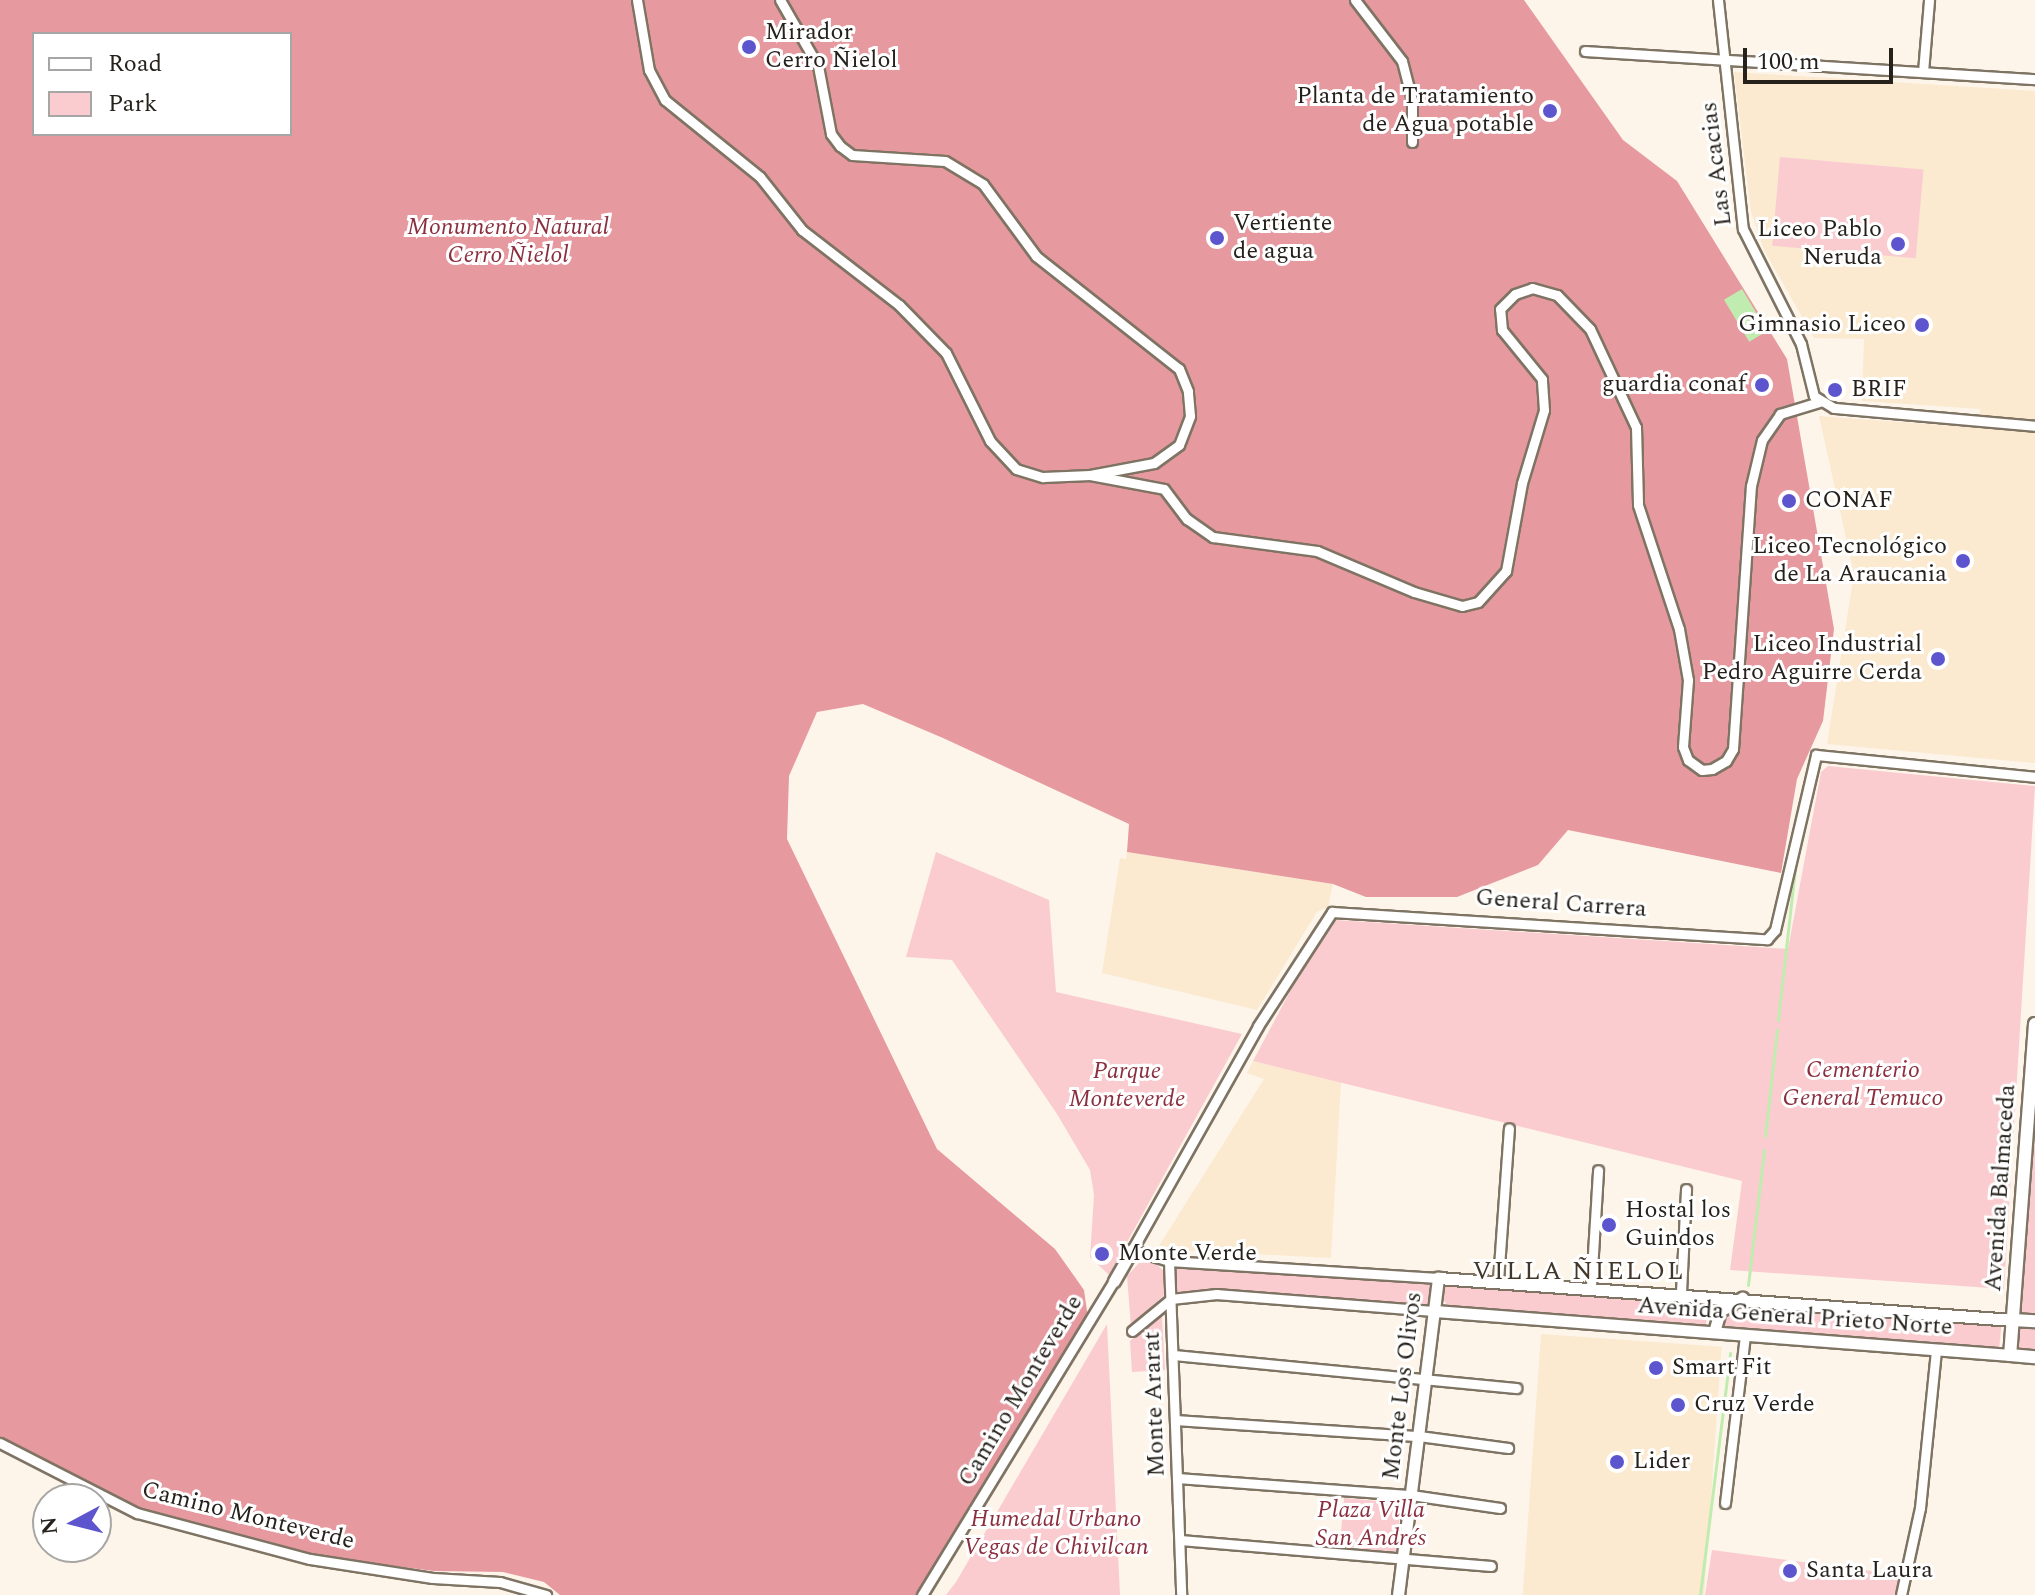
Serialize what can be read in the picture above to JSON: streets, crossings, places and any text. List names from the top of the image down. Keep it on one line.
{"streets":{"main road":["Avenida Balmaceda","Avenida General Prieto Norte"],"street":["Las Acacias","General Carrera","Monte Los Olivos","Camino Monteverde","Monte Ararat"]},"crossings":[["General Carrera","Avenida General Prieto Norte"],["General Carrera","Camino Monteverde"],["Avenida Balmaceda","Avenida General Prieto Norte"],["Avenida General Prieto Norte","Monte Los Olivos"],["Avenida General Prieto Norte","Camino Monteverde"],["Avenida General Prieto Norte","Monte Ararat"]],"districts":["VILLA ÑIELOL"],"parks":["Monumento Natural Cerro Ñielol","Cementerio General Temuco","Parque Monteverde","Plaza Villa San Andrés","Humedal Urbano Vegas de Chivilcan"],"places":["Mirador Cerro Ñielol","Planta de Tratamiento de Agua potable","Vertiente de agua","Liceo Pablo Neruda","Gimnasio Liceo","guardia conaf","BRIF","CONAF","Liceo Tecnológico de La Araucania","Liceo Industrial Pedro Aguirre Cerda","Hostal los Guindos","Monte Verde","Smart Fit","Cruz Verde","Lider","Santa Laura"],"legend":["Road","Park"],"scale_bar":"100 m","north":"left"}
